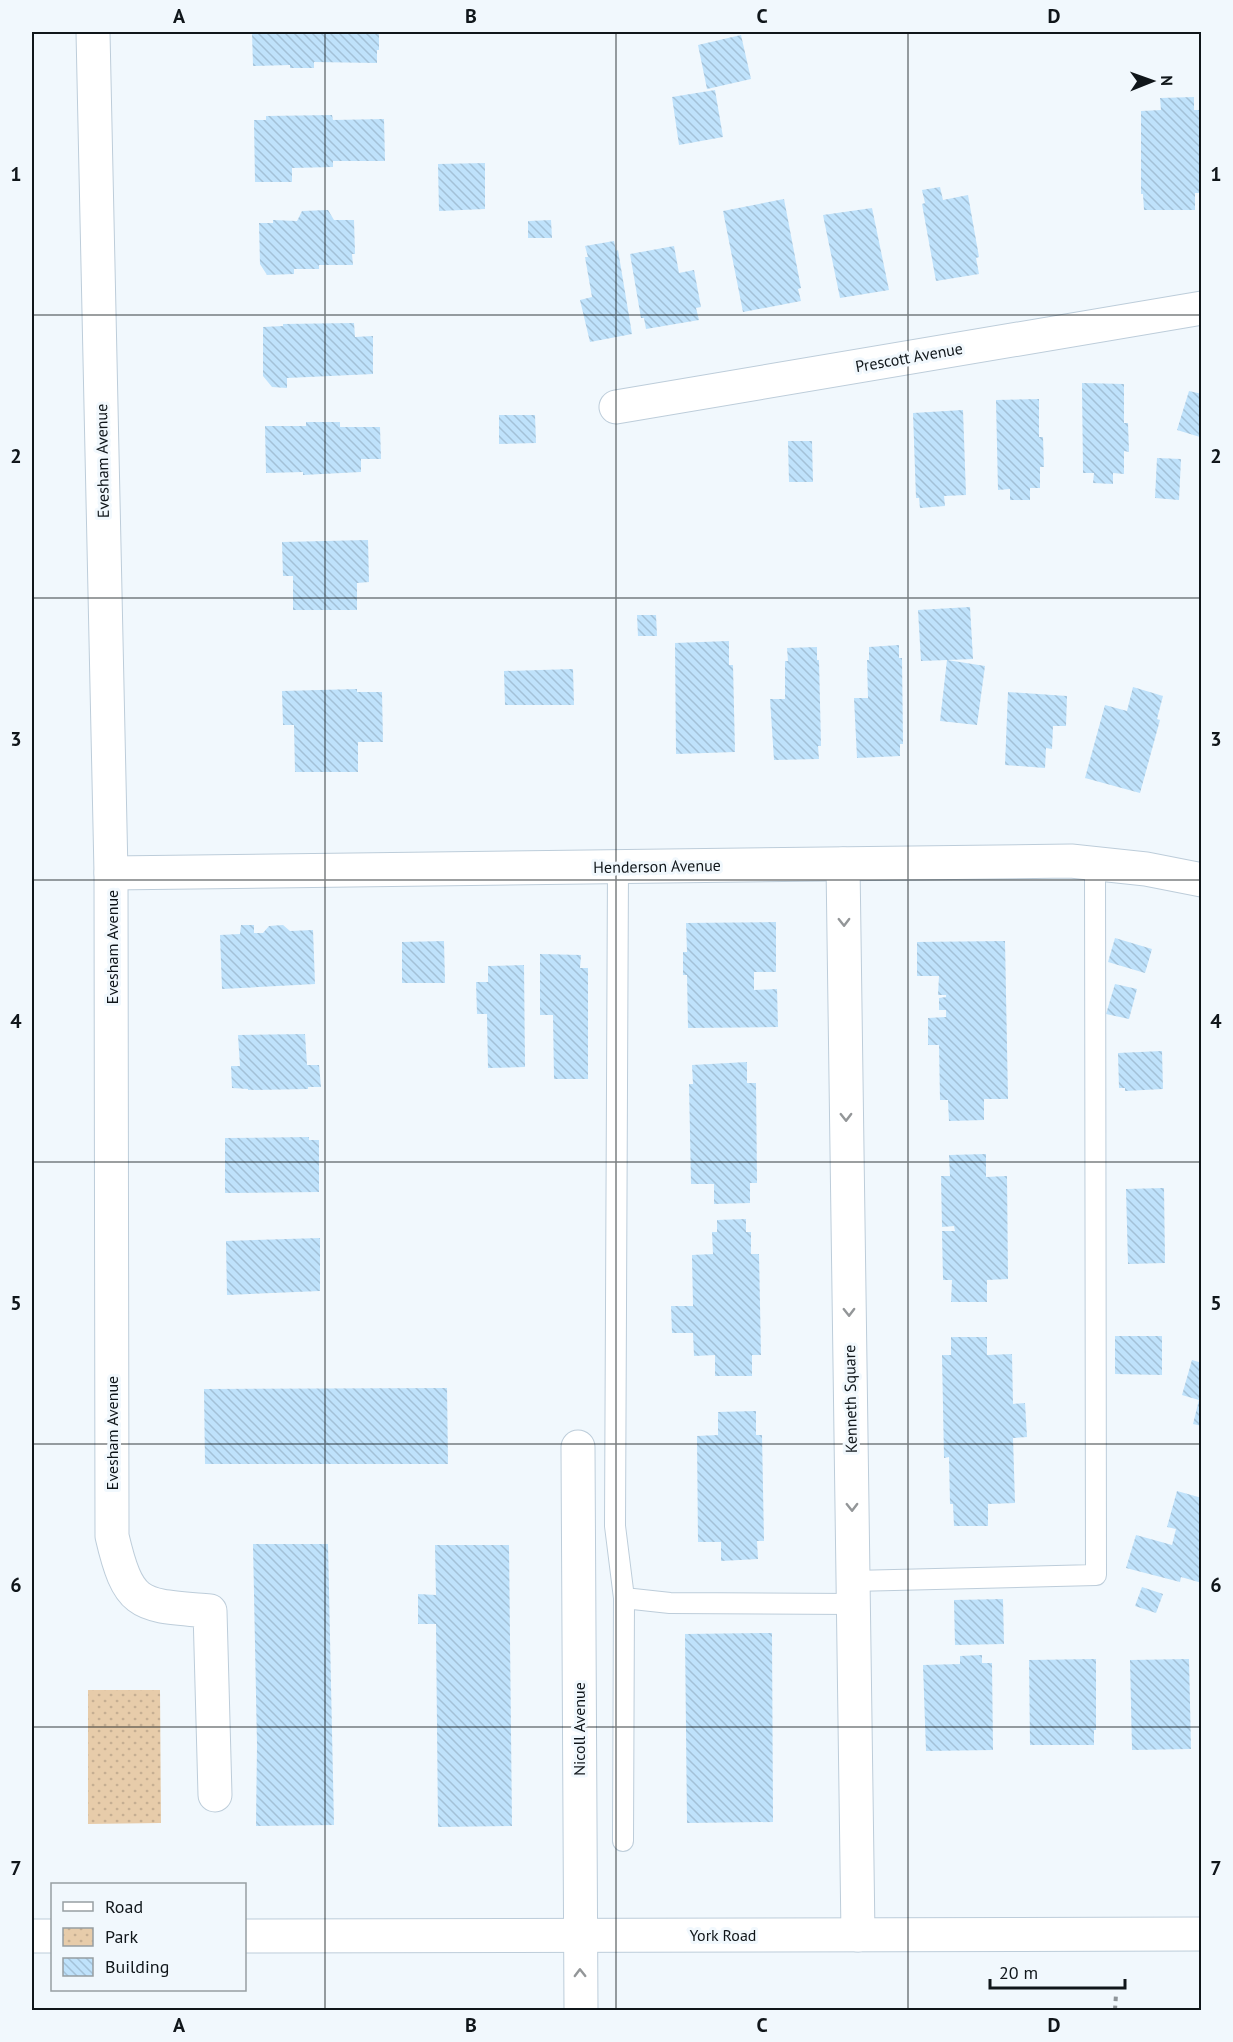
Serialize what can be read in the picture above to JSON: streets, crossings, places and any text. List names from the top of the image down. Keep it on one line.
{"streets":{"street":["Prescott Avenue","Evesham Avenue","Henderson Avenue","Kenneth Square","Nicoll Avenue","York Road"]},"crossings":[["Evesham Avenue","Henderson Avenue"],["Henderson Avenue","Kenneth Square"],["Kenneth Square","York Road"],["Nicoll Avenue","York Road"]],"one_way":["Kenneth Square"],"legend":["Road","Park","Building"],"scale_bar":"20 m","north":"right","grid":{"columns":["A","B","C","D"],"rows":["1","2","3","4","5","6","7"]}}
